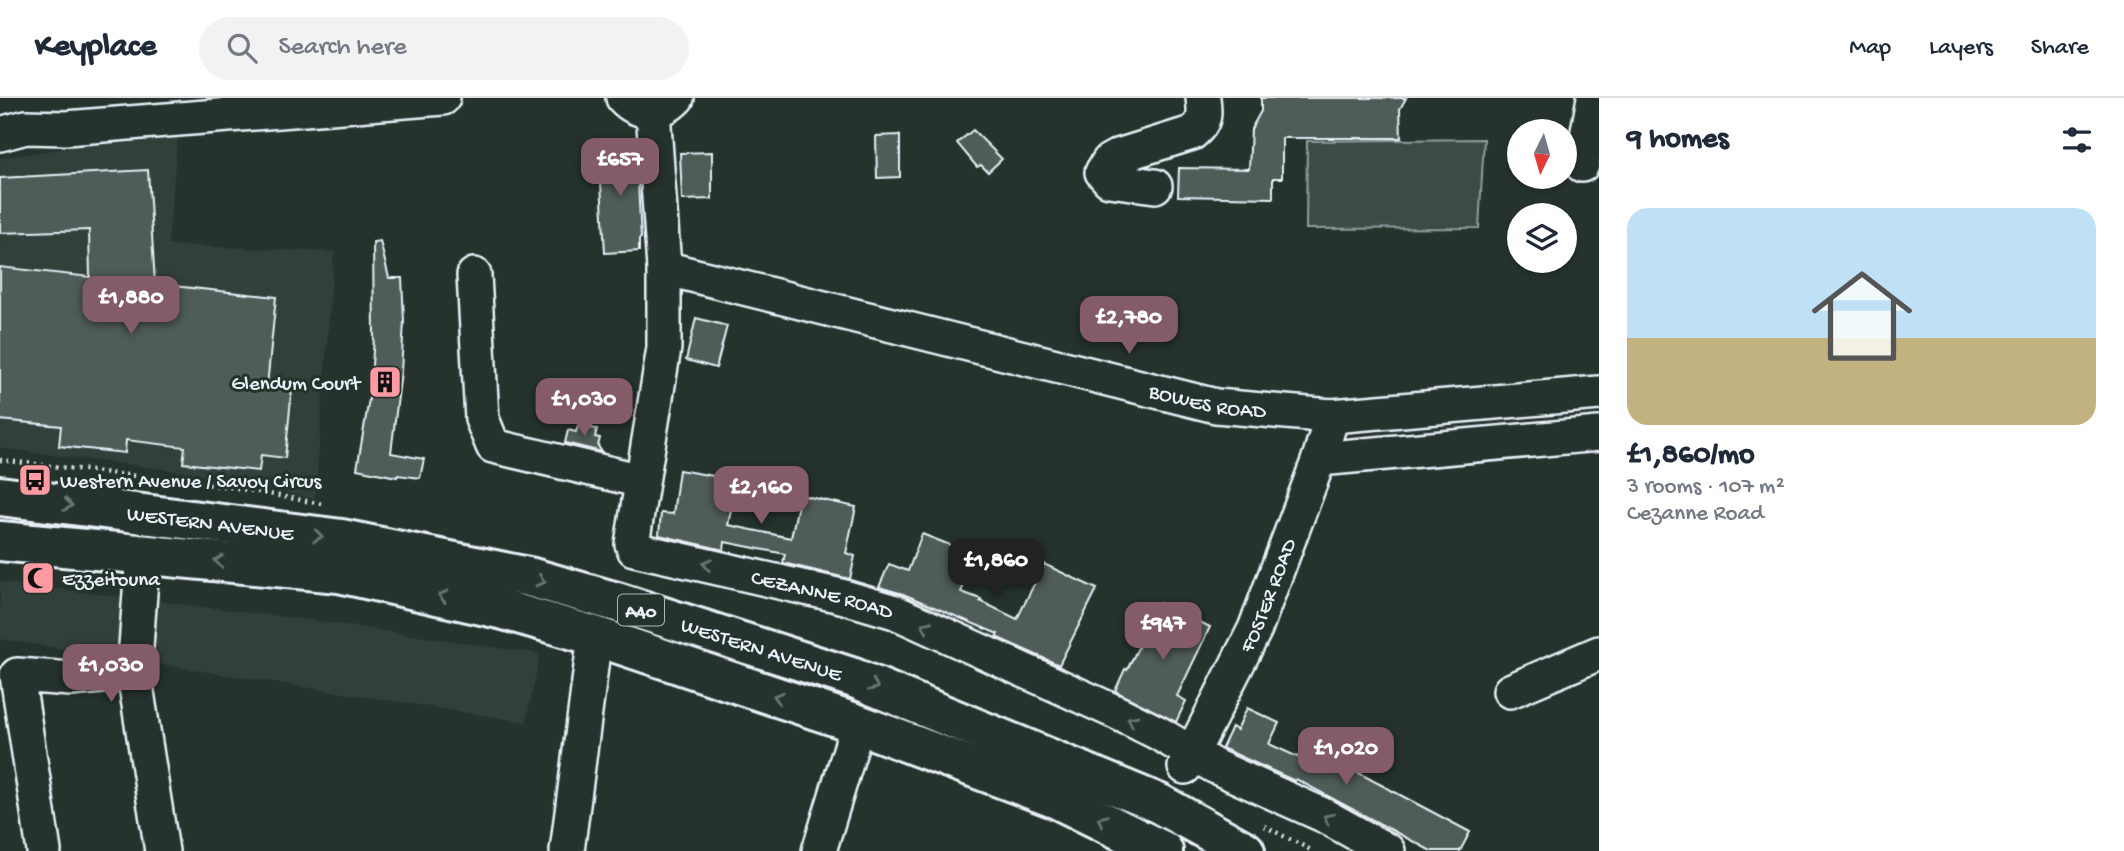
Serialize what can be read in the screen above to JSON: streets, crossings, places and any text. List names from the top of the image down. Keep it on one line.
{"streets":{"highway":["WESTERN AVENUE","A40"],"street":["BOWES ROAD","CEZANNE ROAD","FOSTER ROAD"]},"crossings":[["BOWES ROAD","FOSTER ROAD"],["CEZANNE ROAD","FOSTER ROAD"]],"one_way":["CEZANNE ROAD"],"places":{"building":["Glendum Court"],"bus stop":["Western Avenue / Savoy Circus"],"mosque":["Ezzeitouna"]},"north":"bottom","page":{"header":"Keyplace","search":"Search here","nav":["Map","Layers","Share"],"heading":"9 homes","price":["£657","£1,880","£2,780","£1,030","£2,160","£1,860","£947","£1,030","£1,020"],"list":[{"name":"£1,860/mo","note":"3 rooms · 107 m² · Cezanne Road"}]}}
